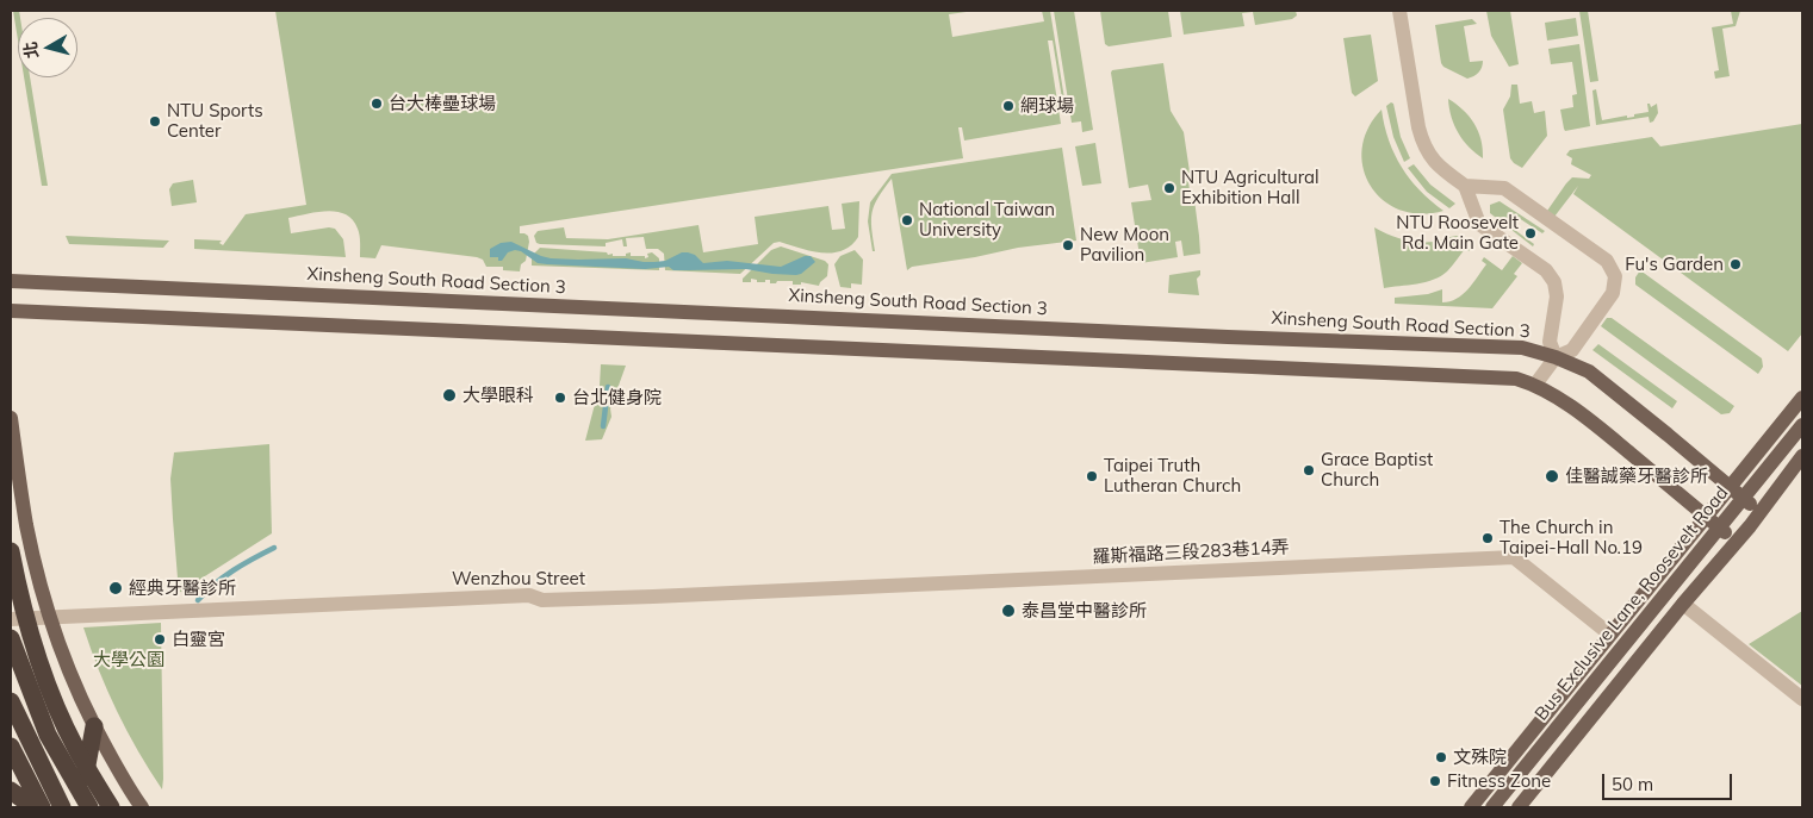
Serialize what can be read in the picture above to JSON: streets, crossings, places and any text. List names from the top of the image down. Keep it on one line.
{"streets":{"main road":["Xinsheng South Road Section 3","Bus Exclusive Lane, Roosevelt Road"],"street":["羅斯福路三段283巷14弄","Wenzhou Street"]},"crossings":[["Xinsheng South Road Section 3","Bus Exclusive Lane, Roosevelt Road"],["羅斯福路三段283巷14弄","Wenzhou Street"],["羅斯福路三段283巷14弄","Bus Exclusive Lane, Roosevelt Road"]],"parks":["大學公園"],"places":["台大棒壘球場","網球場","NTU Sports Center","NTU Agricultural Exhibition Hall","National Taiwan University","NTU Roosevelt Rd. Main Gate","New Moon Pavilion","Fu's Garden","大學眼科","台北健身院","Grace Baptist Church","Taipei Truth Lutheran Church","佳醫誠藥牙醫診所","The Church in Taipei-Hall No.19","經典牙醫診所","泰昌堂中醫診所","白靈宮","文殊院","Fitness Zone"],"scale_bar":"50 m","north":"left"}
